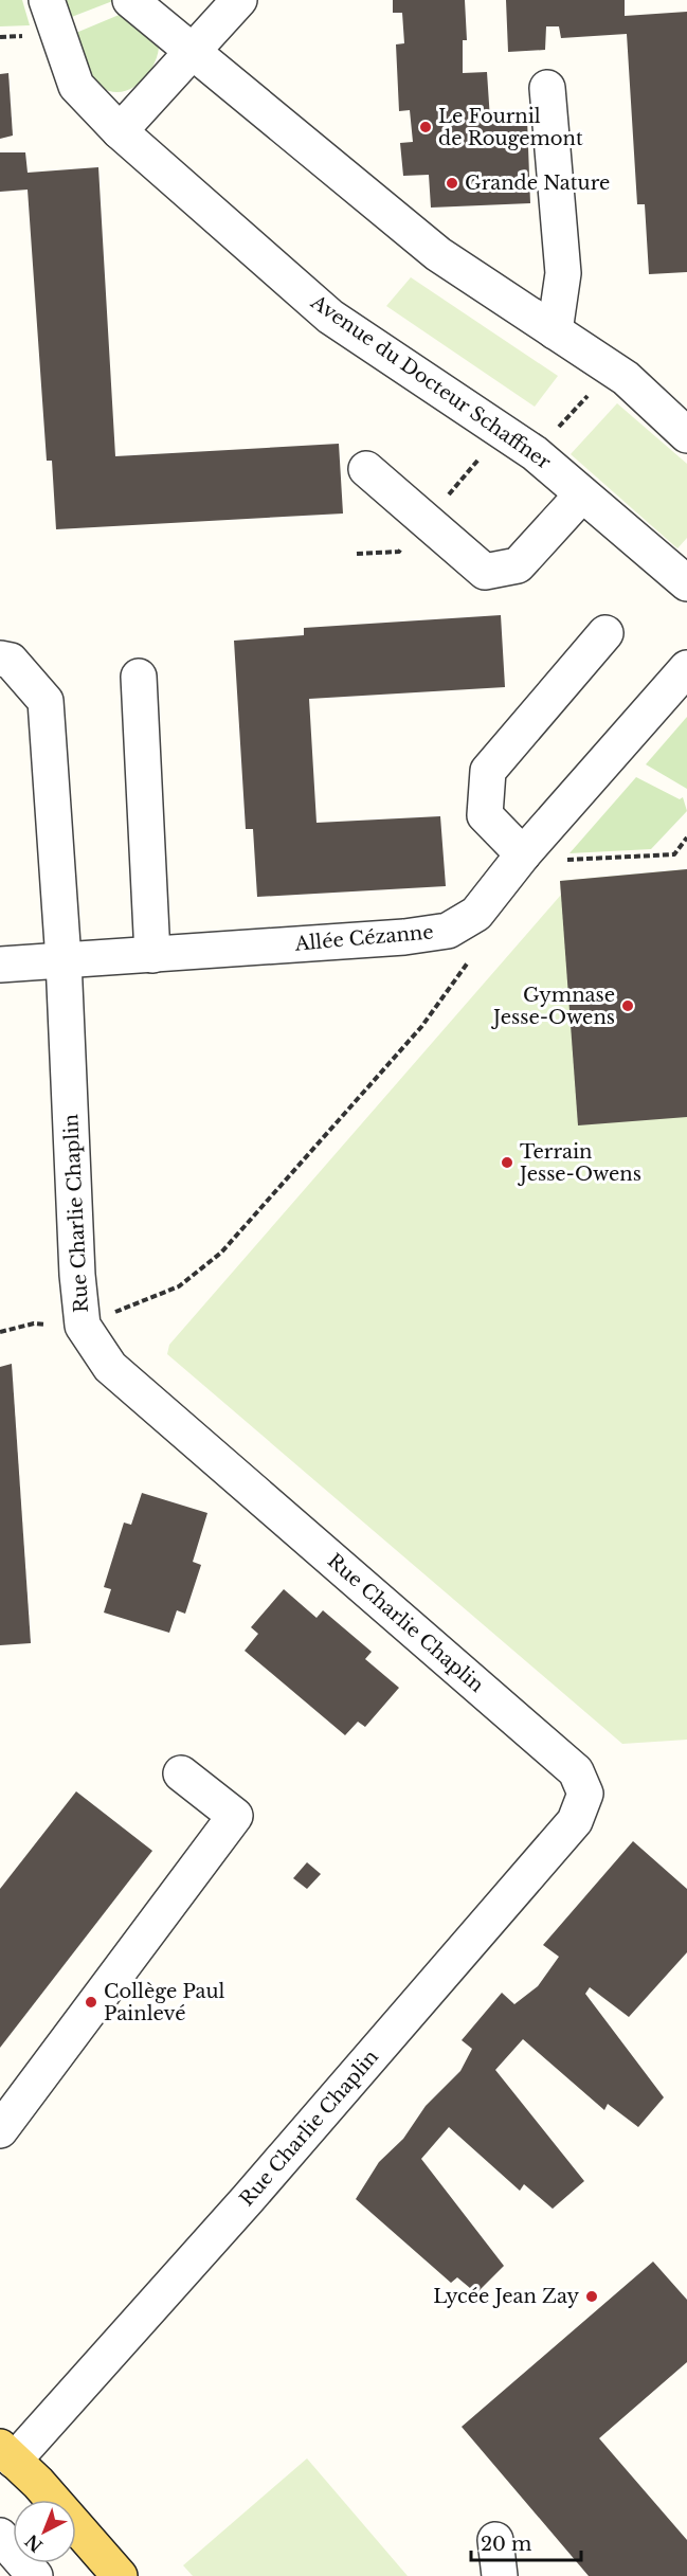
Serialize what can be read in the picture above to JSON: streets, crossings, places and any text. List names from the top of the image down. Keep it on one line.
{"streets":{"street":["Avenue du Docteur Schaffner","Allée Cézanne","Rue Charlie Chaplin"]},"crossings":[["Allée Cézanne","Rue Charlie Chaplin"]],"places":["Le Fournil de Rougemont","Grande Nature","Gymnase Jesse-Owens","Terrain Jesse-Owens","Collège Paul Painlevé","Lycée Jean Zay"],"scale_bar":"20 m","north":"bottom left"}
